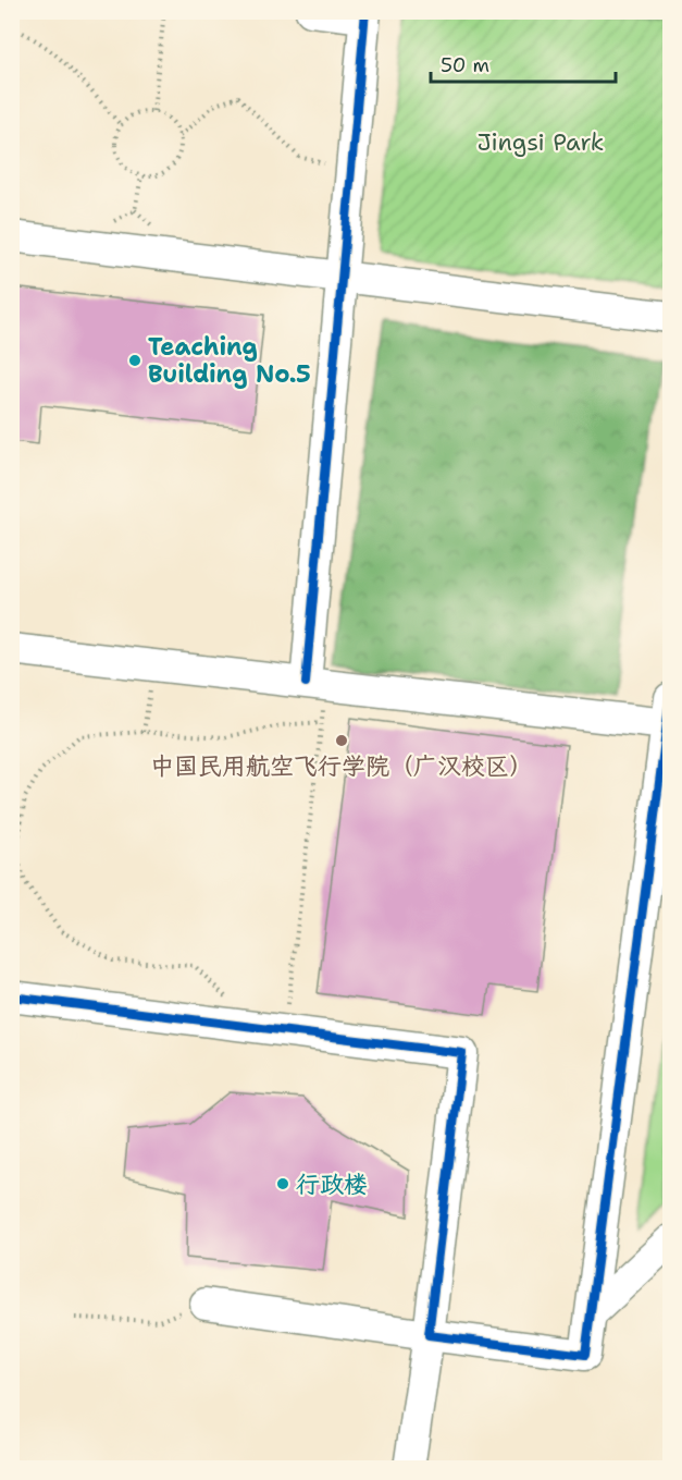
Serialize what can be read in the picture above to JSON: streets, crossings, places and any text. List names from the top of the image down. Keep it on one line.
{"parks":["Jingsi Park"],"places":["Teaching Building No.5","中国民用航空飞行学院（广汉校区）","行政楼"],"scale_bar":"50 m"}
